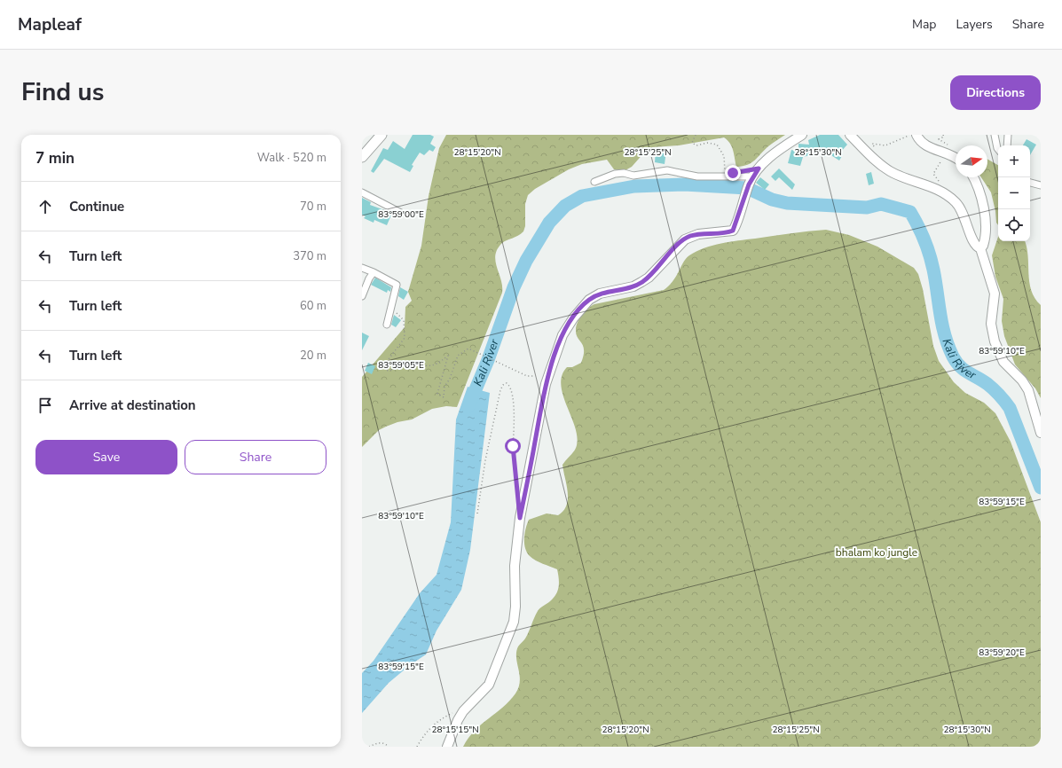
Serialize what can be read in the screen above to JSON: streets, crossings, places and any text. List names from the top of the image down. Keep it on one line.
{"water":["Kali River"],"parks":["bhalam ko jungle"],"north":"right","page":{"header":"Mapleaf","nav":["Map","Layers","Share"],"title":"Find us","buttons":["Directions",["Save","Share"]],"heading":["7 min","Walk · 520 m"],"map_buttons":["+","−"],"list":[["Continue","70 m"],["Turn left","370 m"],["Turn left","60 m"],["Turn left","20 m"],"Arrive at destination"]},"coordinates":["28°15'20\"N","28°15'25\"N","28°15'30\"N","83°59'00\"E","83°59'10\"E","83°59'05\"E","83°59'15\"E","83°59'20\"E","28°15'15\"N"]}
